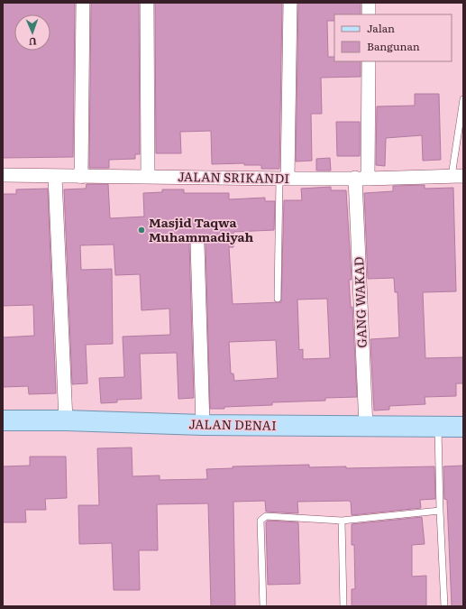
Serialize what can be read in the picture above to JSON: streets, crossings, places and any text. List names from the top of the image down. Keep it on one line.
{"streets":{"main road":["JALAN DENAI"],"street":["JALAN SRIKANDI","GANG WAKAD"]},"crossings":[["JALAN SRIKANDI","GANG WAKAD"],["GANG WAKAD","JALAN DENAI"]],"places":["Masjid Taqwa Muhammadiyah"],"legend":["Jalan","Bangunan"],"north":"bottom"}
